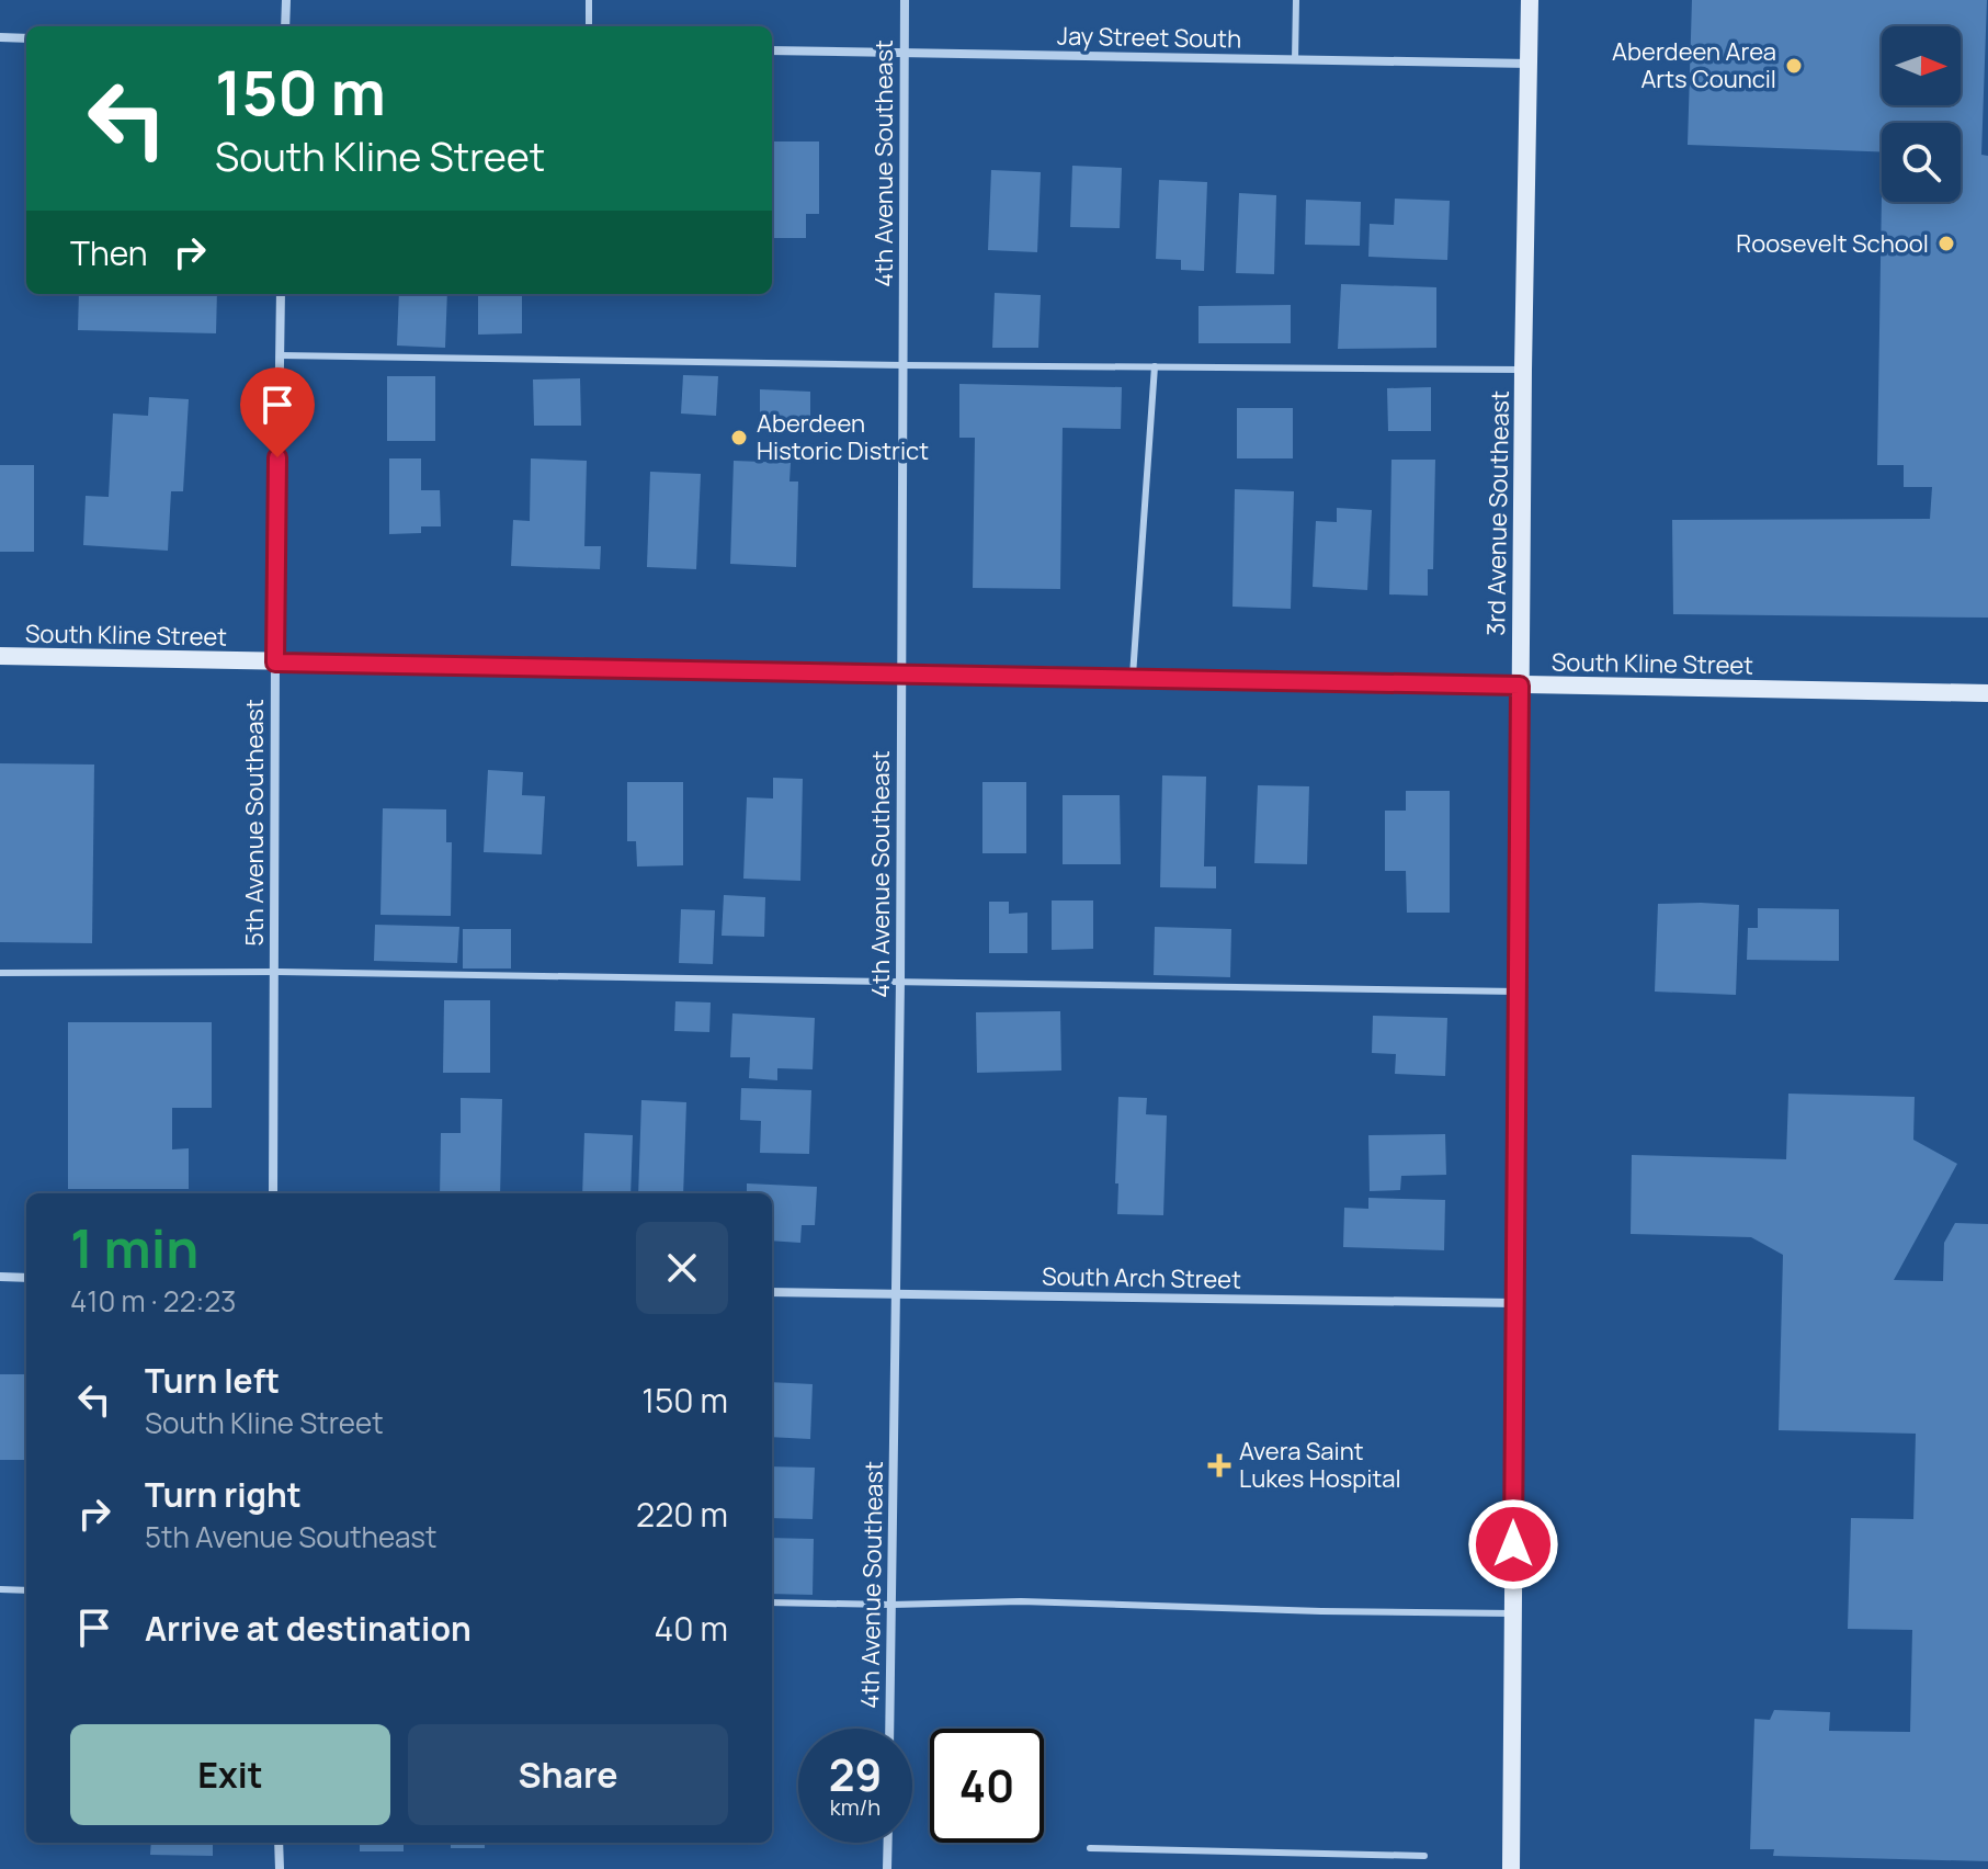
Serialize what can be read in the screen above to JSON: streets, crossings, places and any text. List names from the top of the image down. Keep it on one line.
{"streets":{"street":["Jay Street South","4th Avenue Southeast","3rd Avenue Southeast","South Kline Street","5th Avenue Southeast","South Arch Street"]},"crossings":[["Jay Street South","4th Avenue Southeast"],["Jay Street South","3rd Avenue Southeast"],["4th Avenue Southeast","South Kline Street"],["4th Avenue Southeast","South Arch Street"],["3rd Avenue Southeast","South Kline Street"],["3rd Avenue Southeast","South Arch Street"],["South Kline Street","5th Avenue Southeast"]],"places":{"other":["Aberdeen Area Arts Council","Roosevelt School","Aberdeen Historic District"],"health":["Avera Saint Lukes Hospital"]},"north":"right","page":{"turn":["150 m","South Kline Street"],"then":"Then","heading":["1 min","410 m · 22:23"],"list":[{"name":"Turn left","note":"South Kline Street","value":"150 m"},{"name":"Turn right","note":"5th Avenue Southeast","value":"220 m"},{"name":"Arrive at destination","value":"40 m"}],"buttons":["Exit","Share"],"speed":"29 km/h","limit":"40"}}
